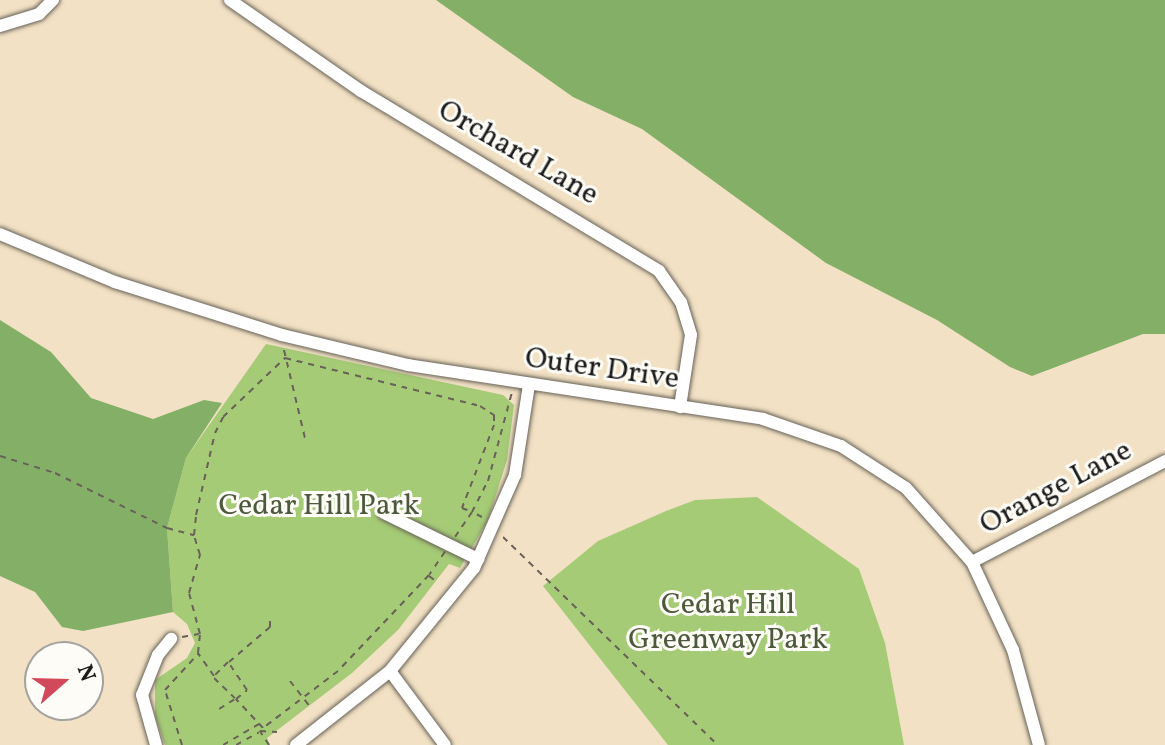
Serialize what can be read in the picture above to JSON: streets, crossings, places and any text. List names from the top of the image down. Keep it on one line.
{"streets":{"street":["Orchard Lane","Outer Drive","Orange Lane"]},"crossings":[["Orchard Lane","Outer Drive"],["Outer Drive","Orange Lane"]],"parks":["Cedar Hill Park","Cedar Hill Greenway Park"],"north":"right"}
